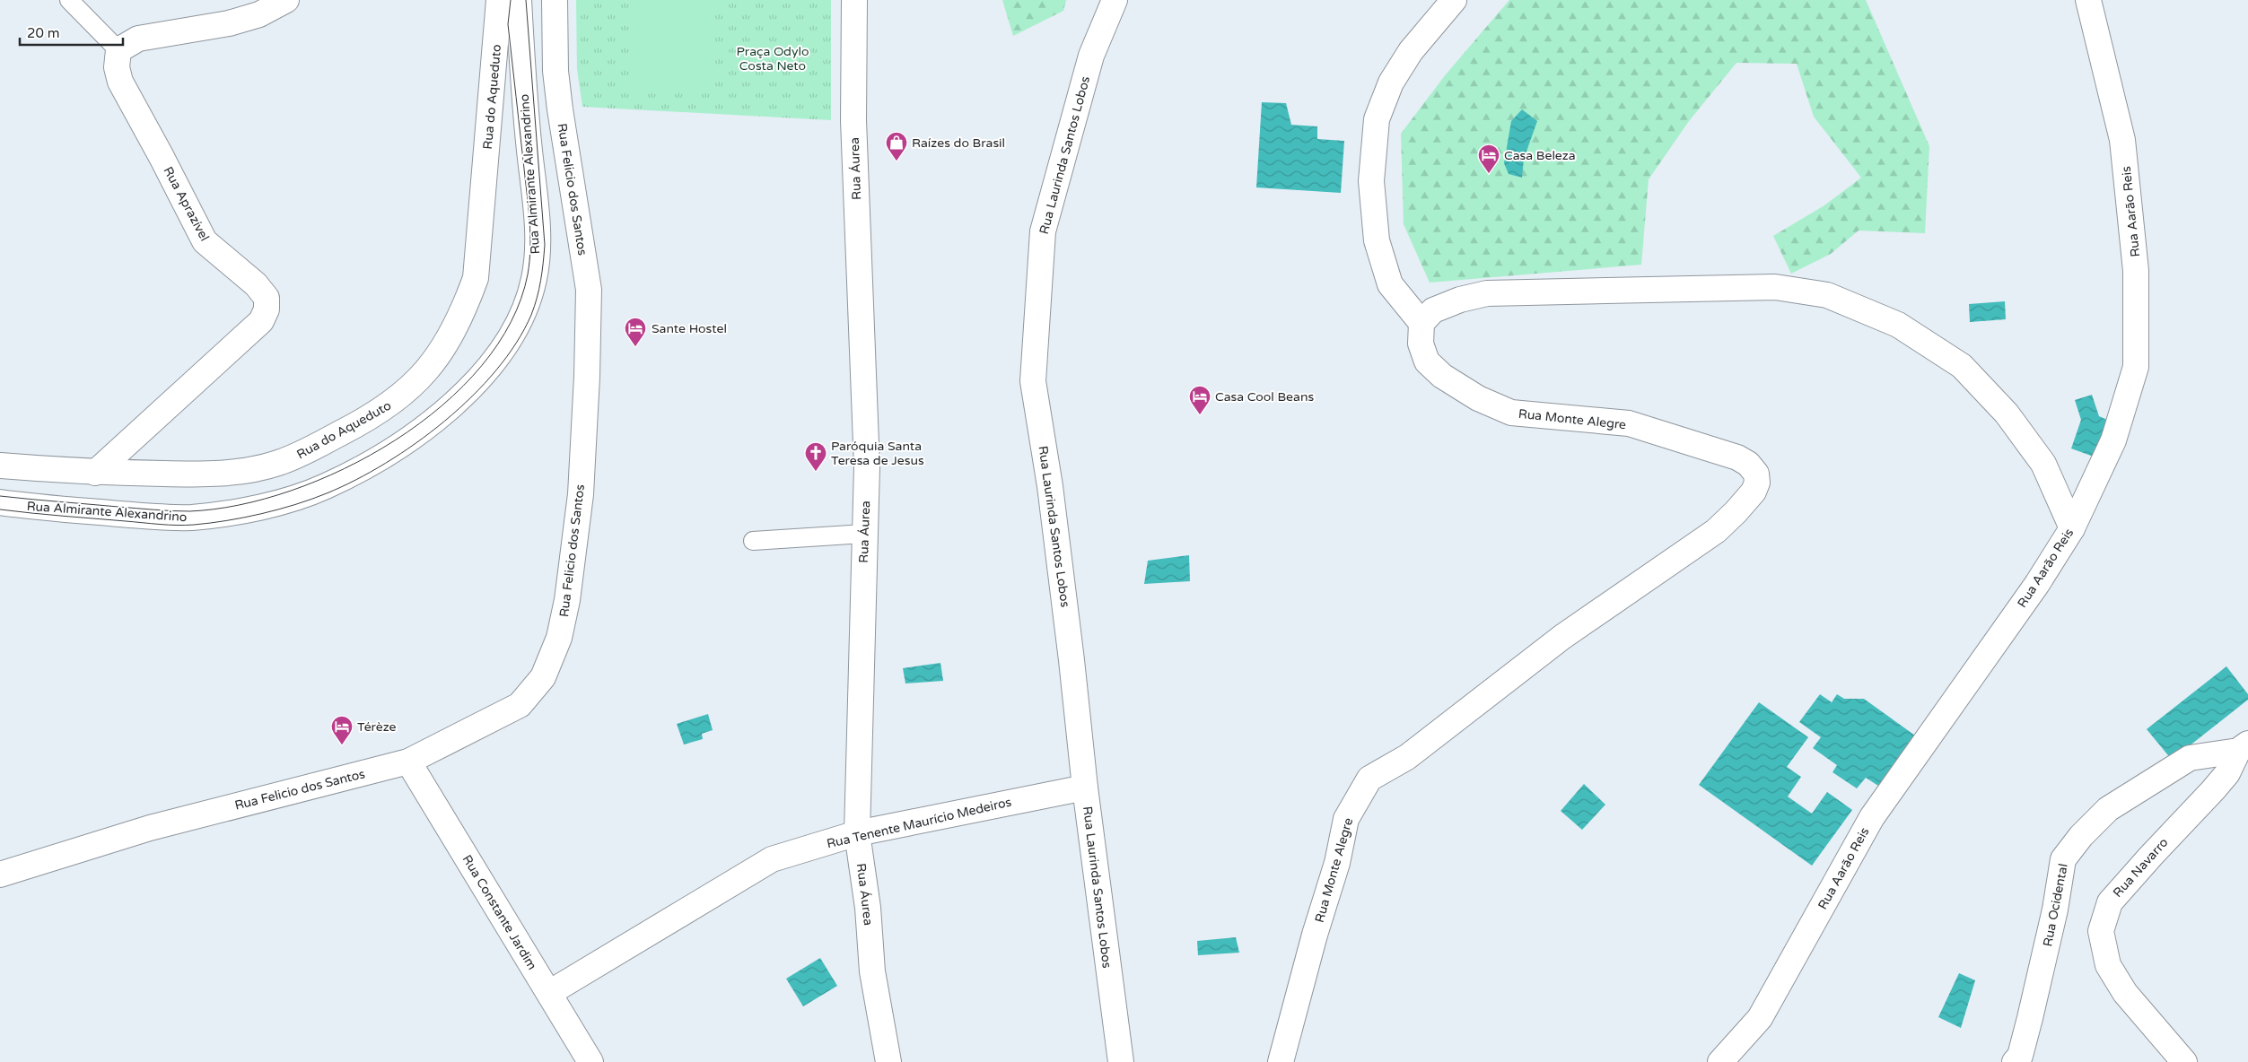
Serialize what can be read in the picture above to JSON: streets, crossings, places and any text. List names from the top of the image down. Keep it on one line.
{"streets":{"street":["Rua do Aqueduto","Rua Laurinda Santos Lobos","Rua Áurea","Rua Almirante Alexandrino","Rua Felicio dos Santos","Rua Aprazível","Rua Aarão Reis","Rua Monte Alegre","Rua Tenente Maurício Medeiros","Rua Navarro","Rua Ocidental","Rua Constante Jardim"]},"crossings":[["Rua do Aqueduto","Rua Aprazível"],["Rua Laurinda Santos Lobos","Rua Tenente Maurício Medeiros"],["Rua Áurea","Rua Tenente Maurício Medeiros"],["Rua Felicio dos Santos","Rua Constante Jardim"],["Rua Tenente Maurício Medeiros","Rua Constante Jardim"],["Rua Navarro","Rua Ocidental"]],"parks":["Praça Odylo Costa Neto"],"places":{"shop":["Raízes do Brasil"],"hotel":["Casa Beleza","Sante Hostel","Casa Cool Beans","Térèze"],"church":["Paróquia Santa Teresa de Jesus"]},"scale_bar":"20 m"}
